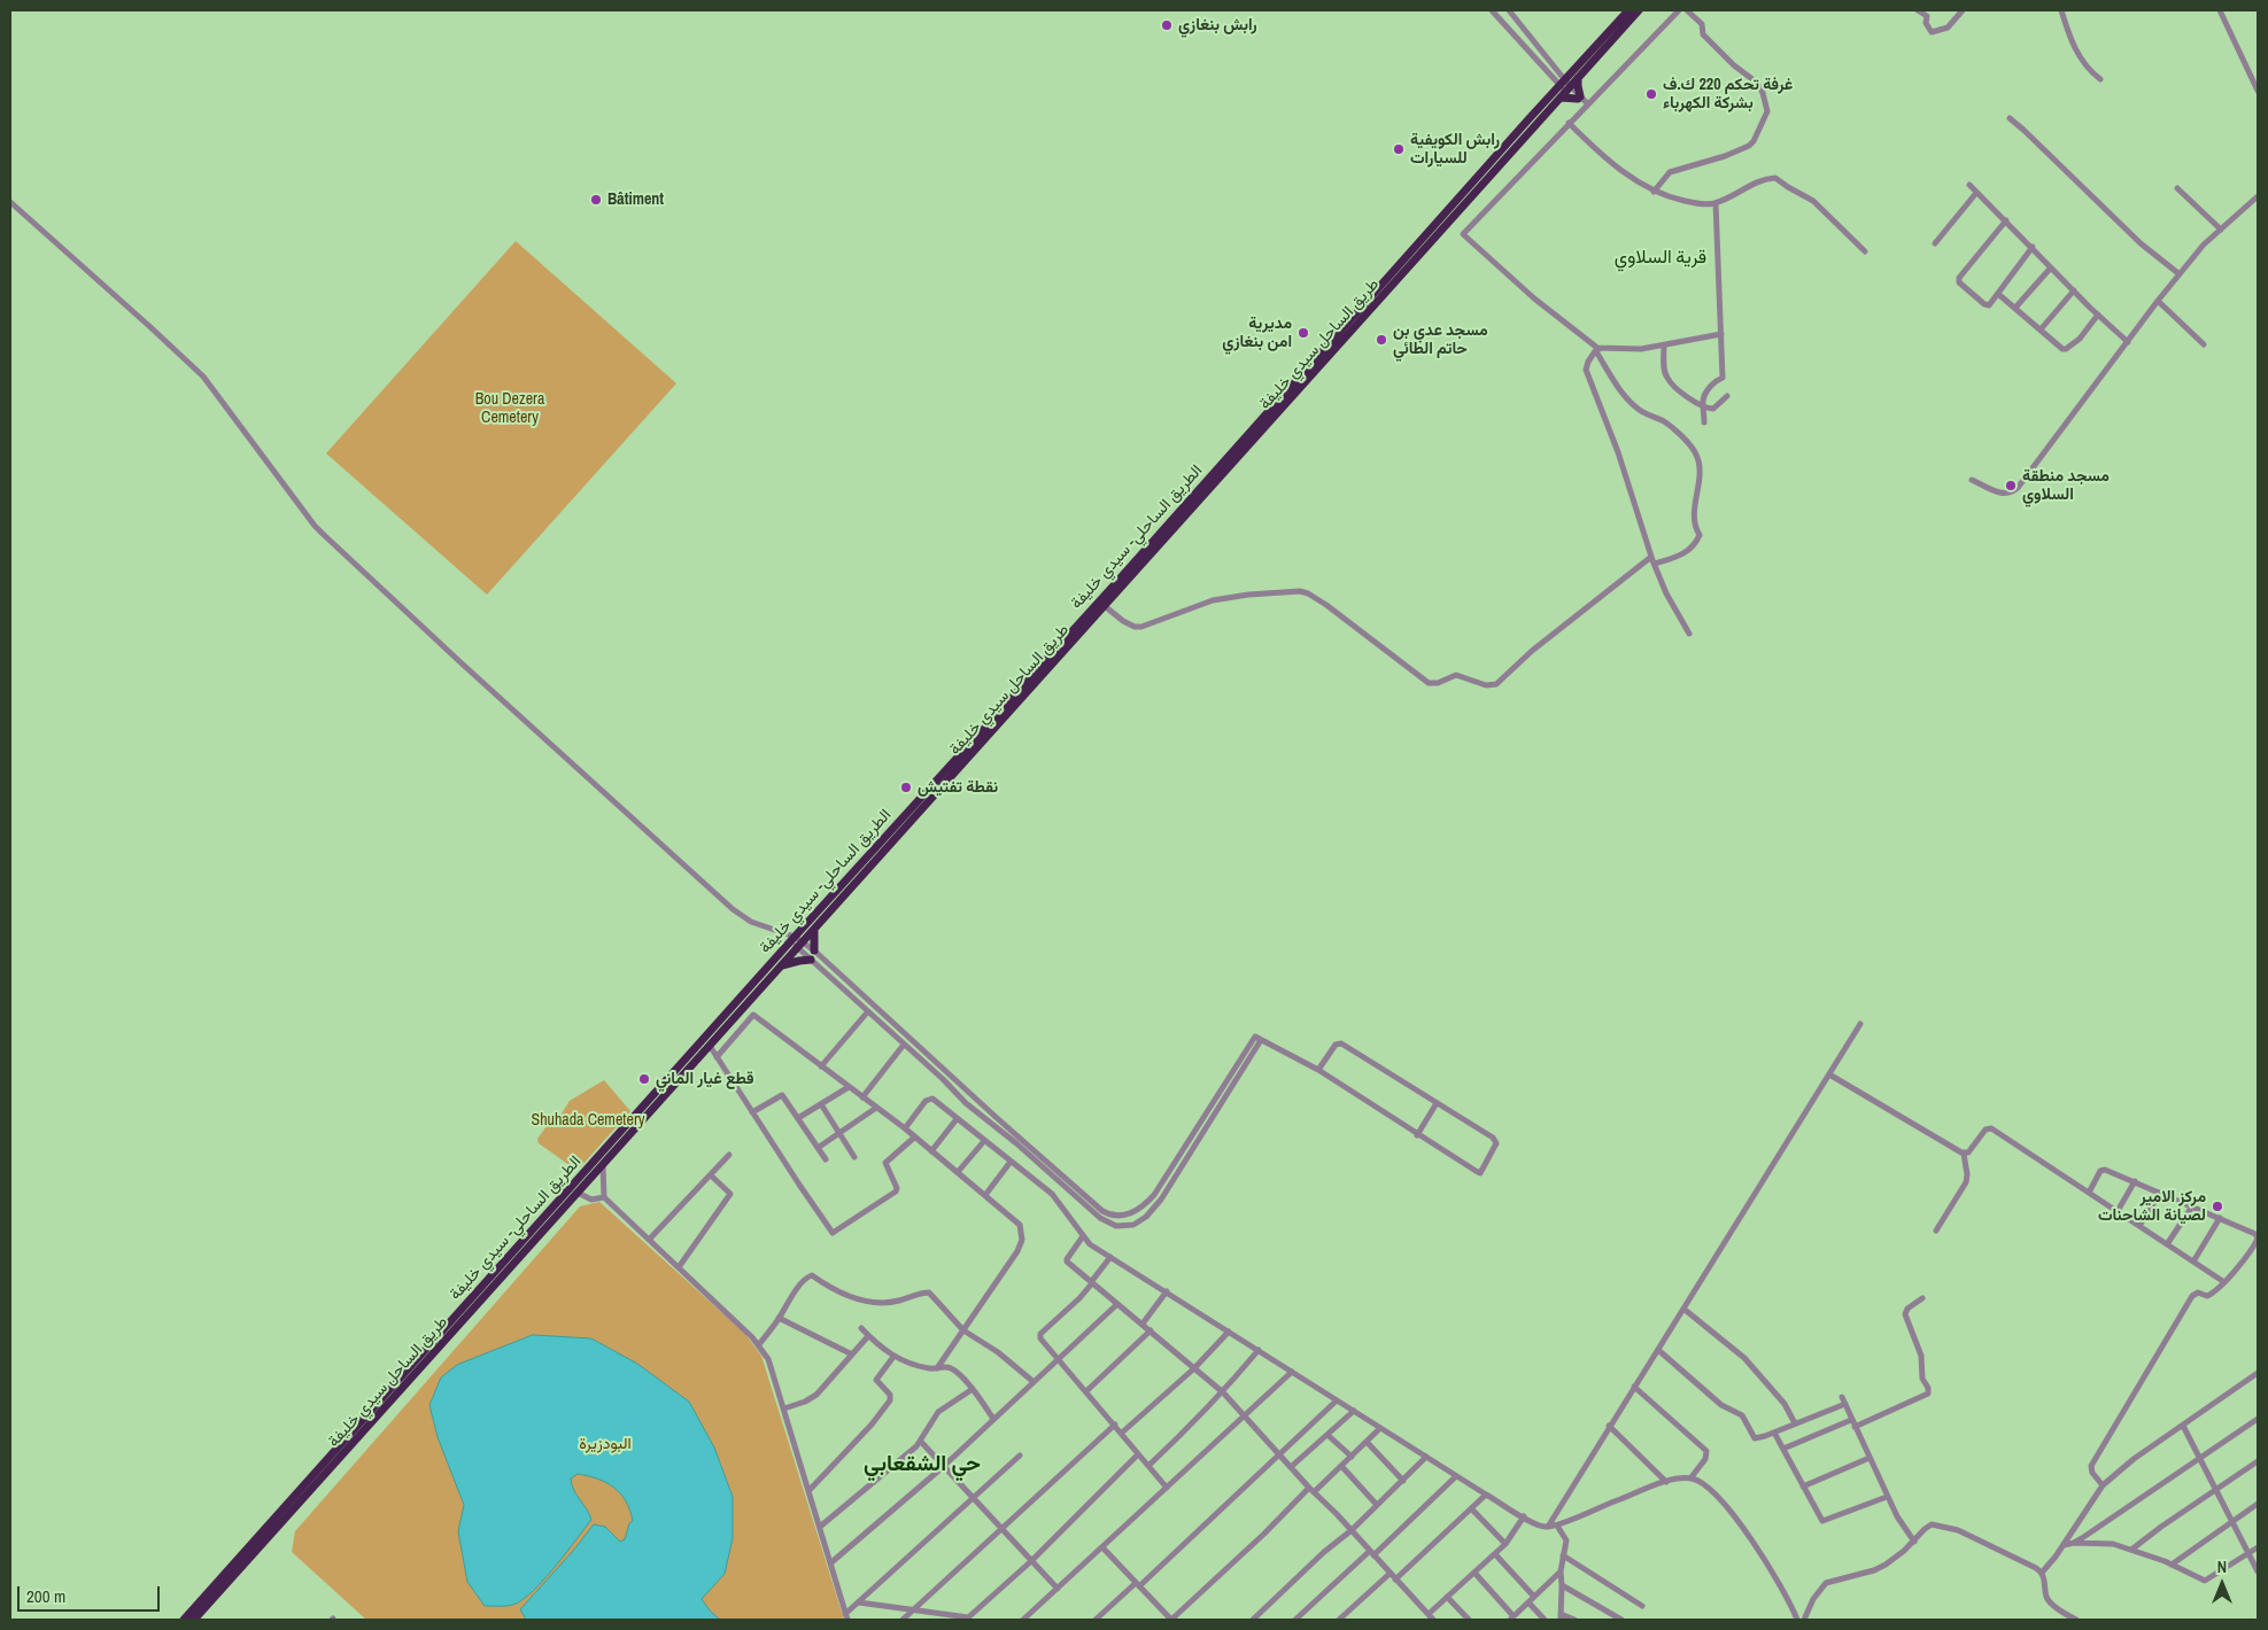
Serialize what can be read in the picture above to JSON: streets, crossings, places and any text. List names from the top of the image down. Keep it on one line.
{"streets":{"highway":["طريق الساحل سيدي خليفة","الطريق الساحلي- سيدي خليفة"]},"crossings":[["طريق الساحل سيدي خليفة","الطريق الساحلي- سيدي خليفة"]],"districts":["قرية السلاوي","حي الشقعابي"],"parks":["Bou Dezera Cemetery","Shuhada Cemetery","البودزيرة"],"places":["رابش بنغازي","غرفة تحكم 220 ك.ف بشركة الكهرباء","رابش الكويفية للسيارات","Bâtiment","مديرية امن بنغازي","مسجد عدي بن حاتم الطائي","مسجد منطقة السلاوي","نقطة تفتيش","قطع غيار الماني","مركز الامير لصيانة الشاحنات"],"scale_bar":"200 m","north":"top"}
